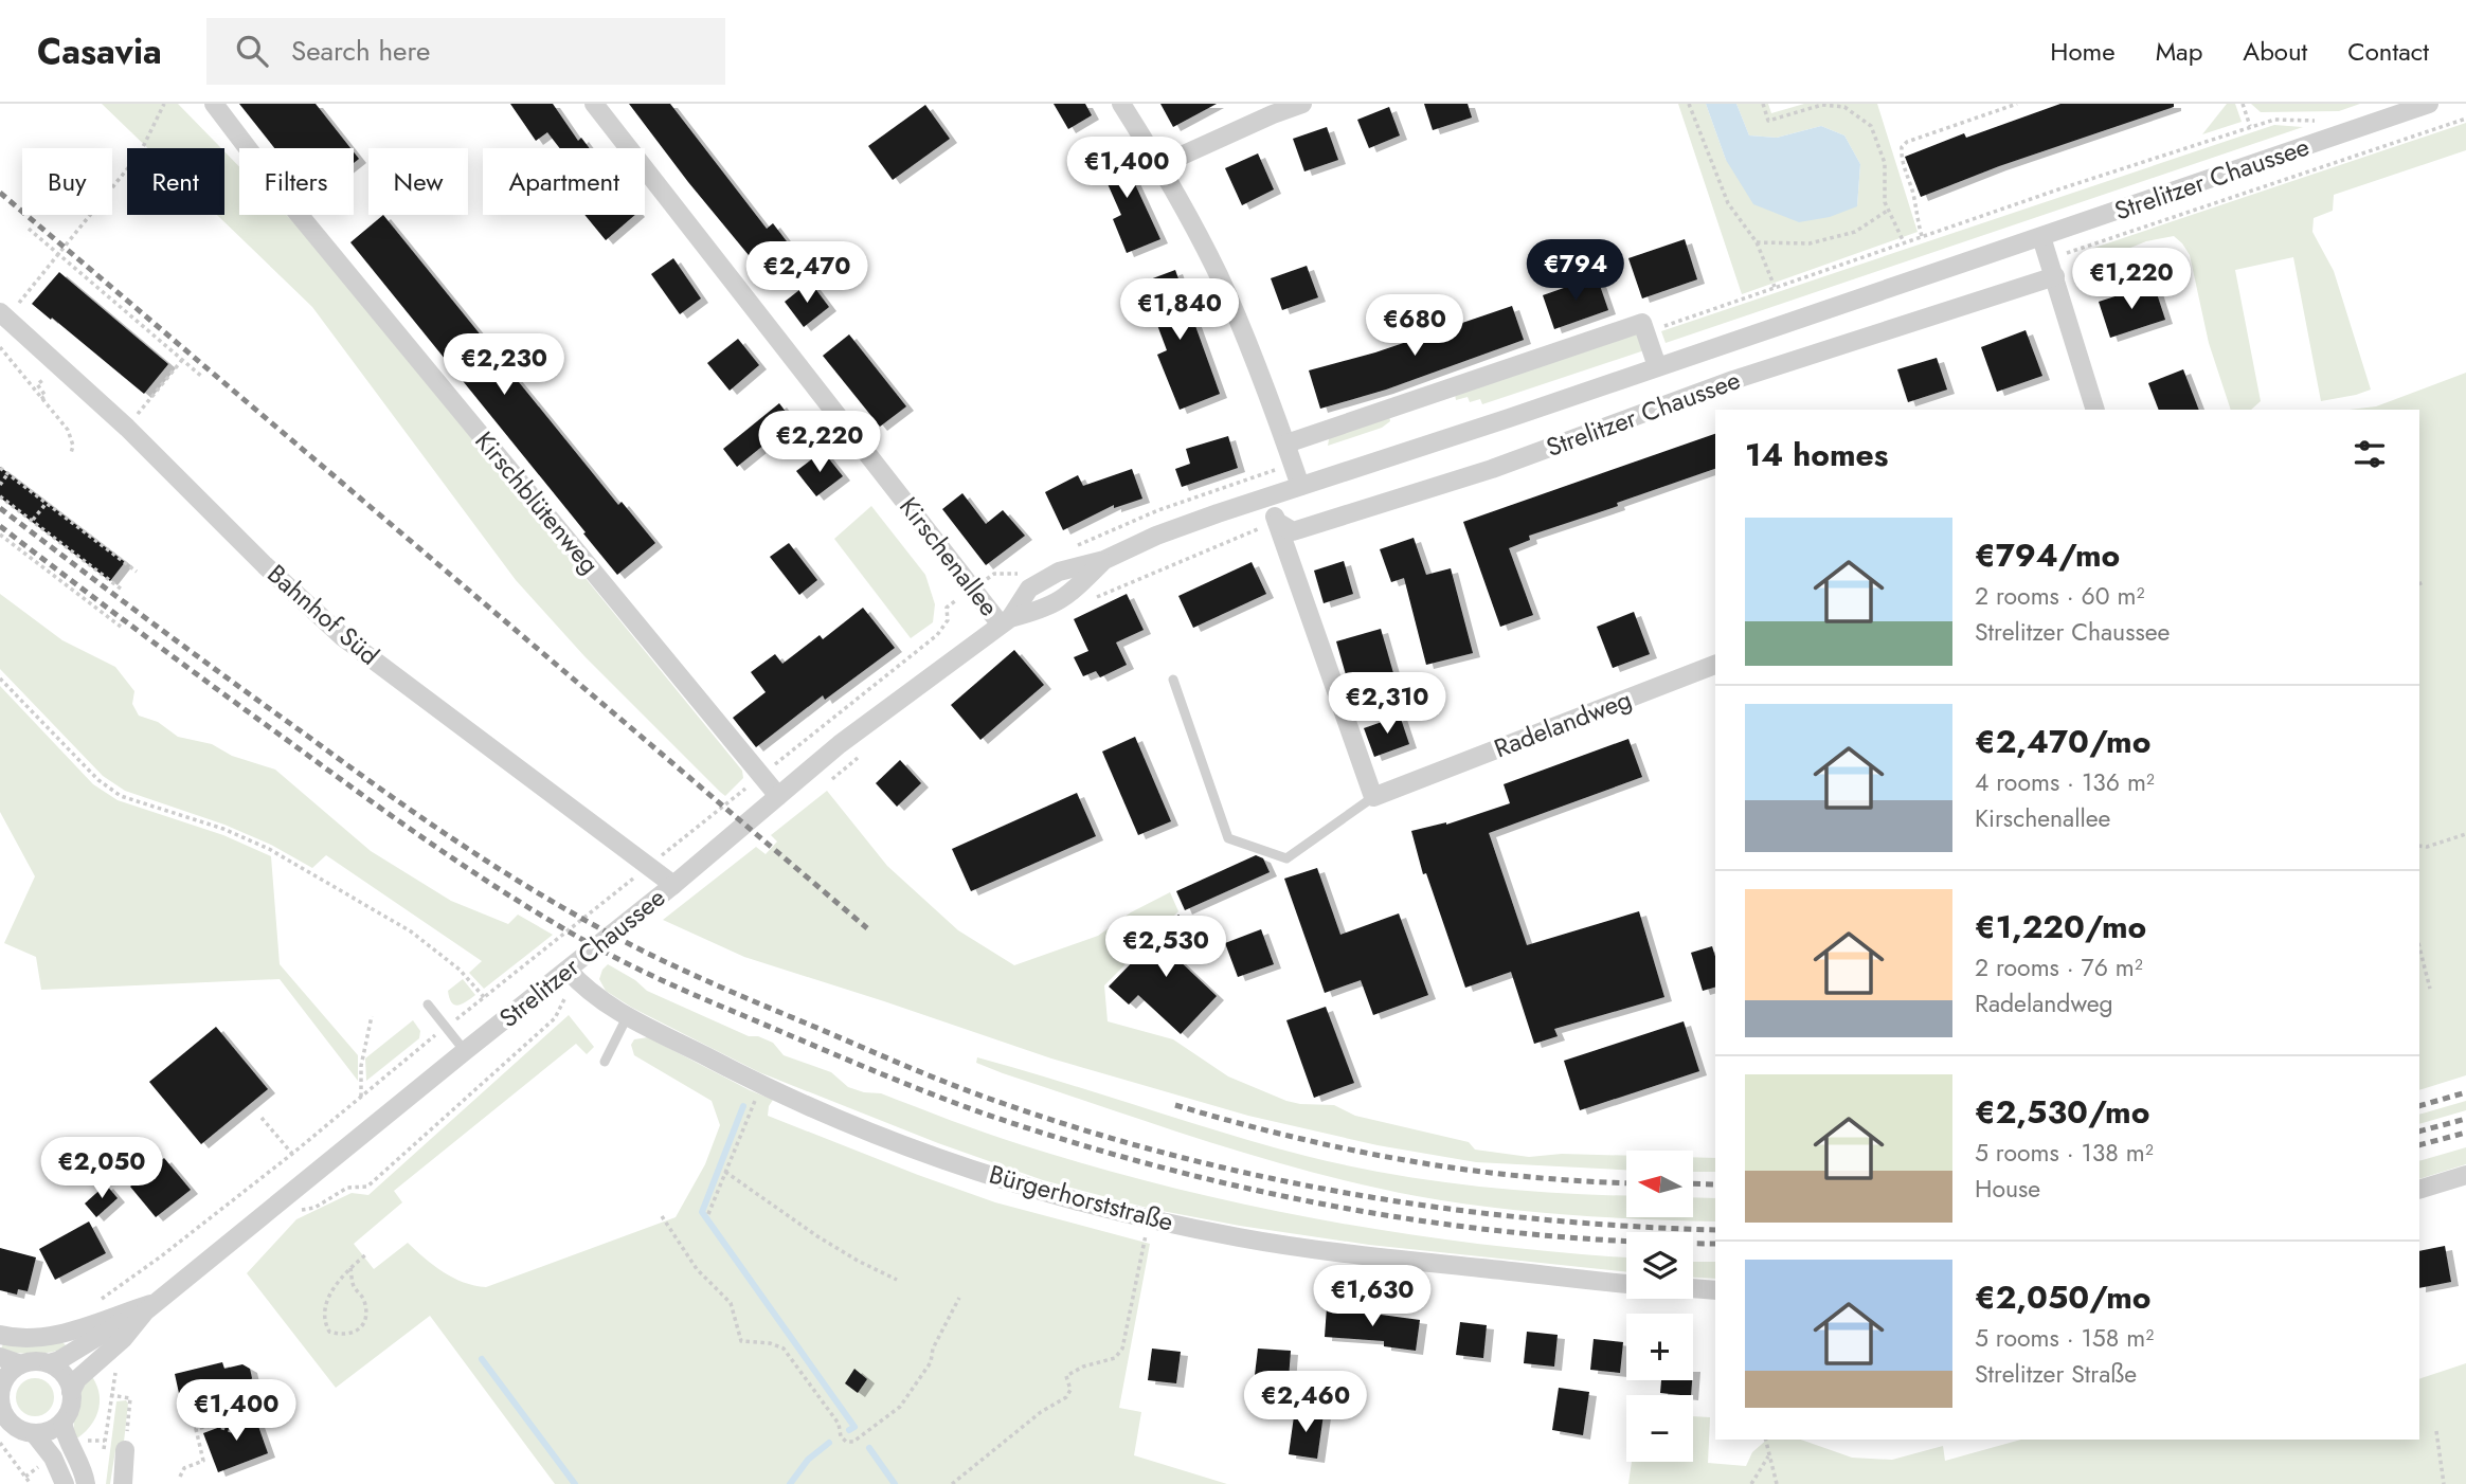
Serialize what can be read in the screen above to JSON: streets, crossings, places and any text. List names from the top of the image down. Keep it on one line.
{"streets":{"street":["Strelitzer Chaussee","Kirschblütenweg","Kirschenallee","Bahnhof Süd","Radelandweg","Bürgerhorststraße"]},"crossings":[["Strelitzer Chaussee","Kirschblütenweg"],["Strelitzer Chaussee","Kirschenallee"],["Strelitzer Chaussee","Bahnhof Süd"],["Strelitzer Chaussee","Bürgerhorststraße"]],"north":"left","page":{"header":"Casavia","search":"Search here","nav":["Home","Map","About","Contact"],"price":["€1,400","€794","€2,470","€1,220","€1,840","€680","€2,230","€2,220","€2,310","€2,530","€2,050","€1,630","€2,460","€1,400"],"chip":["Buy","Rent","Filters","New","Apartment"],"heading":"14 homes","list":[{"name":"€794/mo","note":"2 rooms · 60 m² · Strelitzer Chaussee"},{"name":"€2,470/mo","note":"4 rooms · 136 m² · Kirschenallee"},{"name":"€1,220/mo","note":"2 rooms · 76 m² · Radelandweg"},{"name":"€2,530/mo","note":"5 rooms · 138 m² · House"},{"name":"€2,050/mo","note":"5 rooms · 158 m² · Strelitzer Straße"}],"map_buttons":["+","−"]}}
